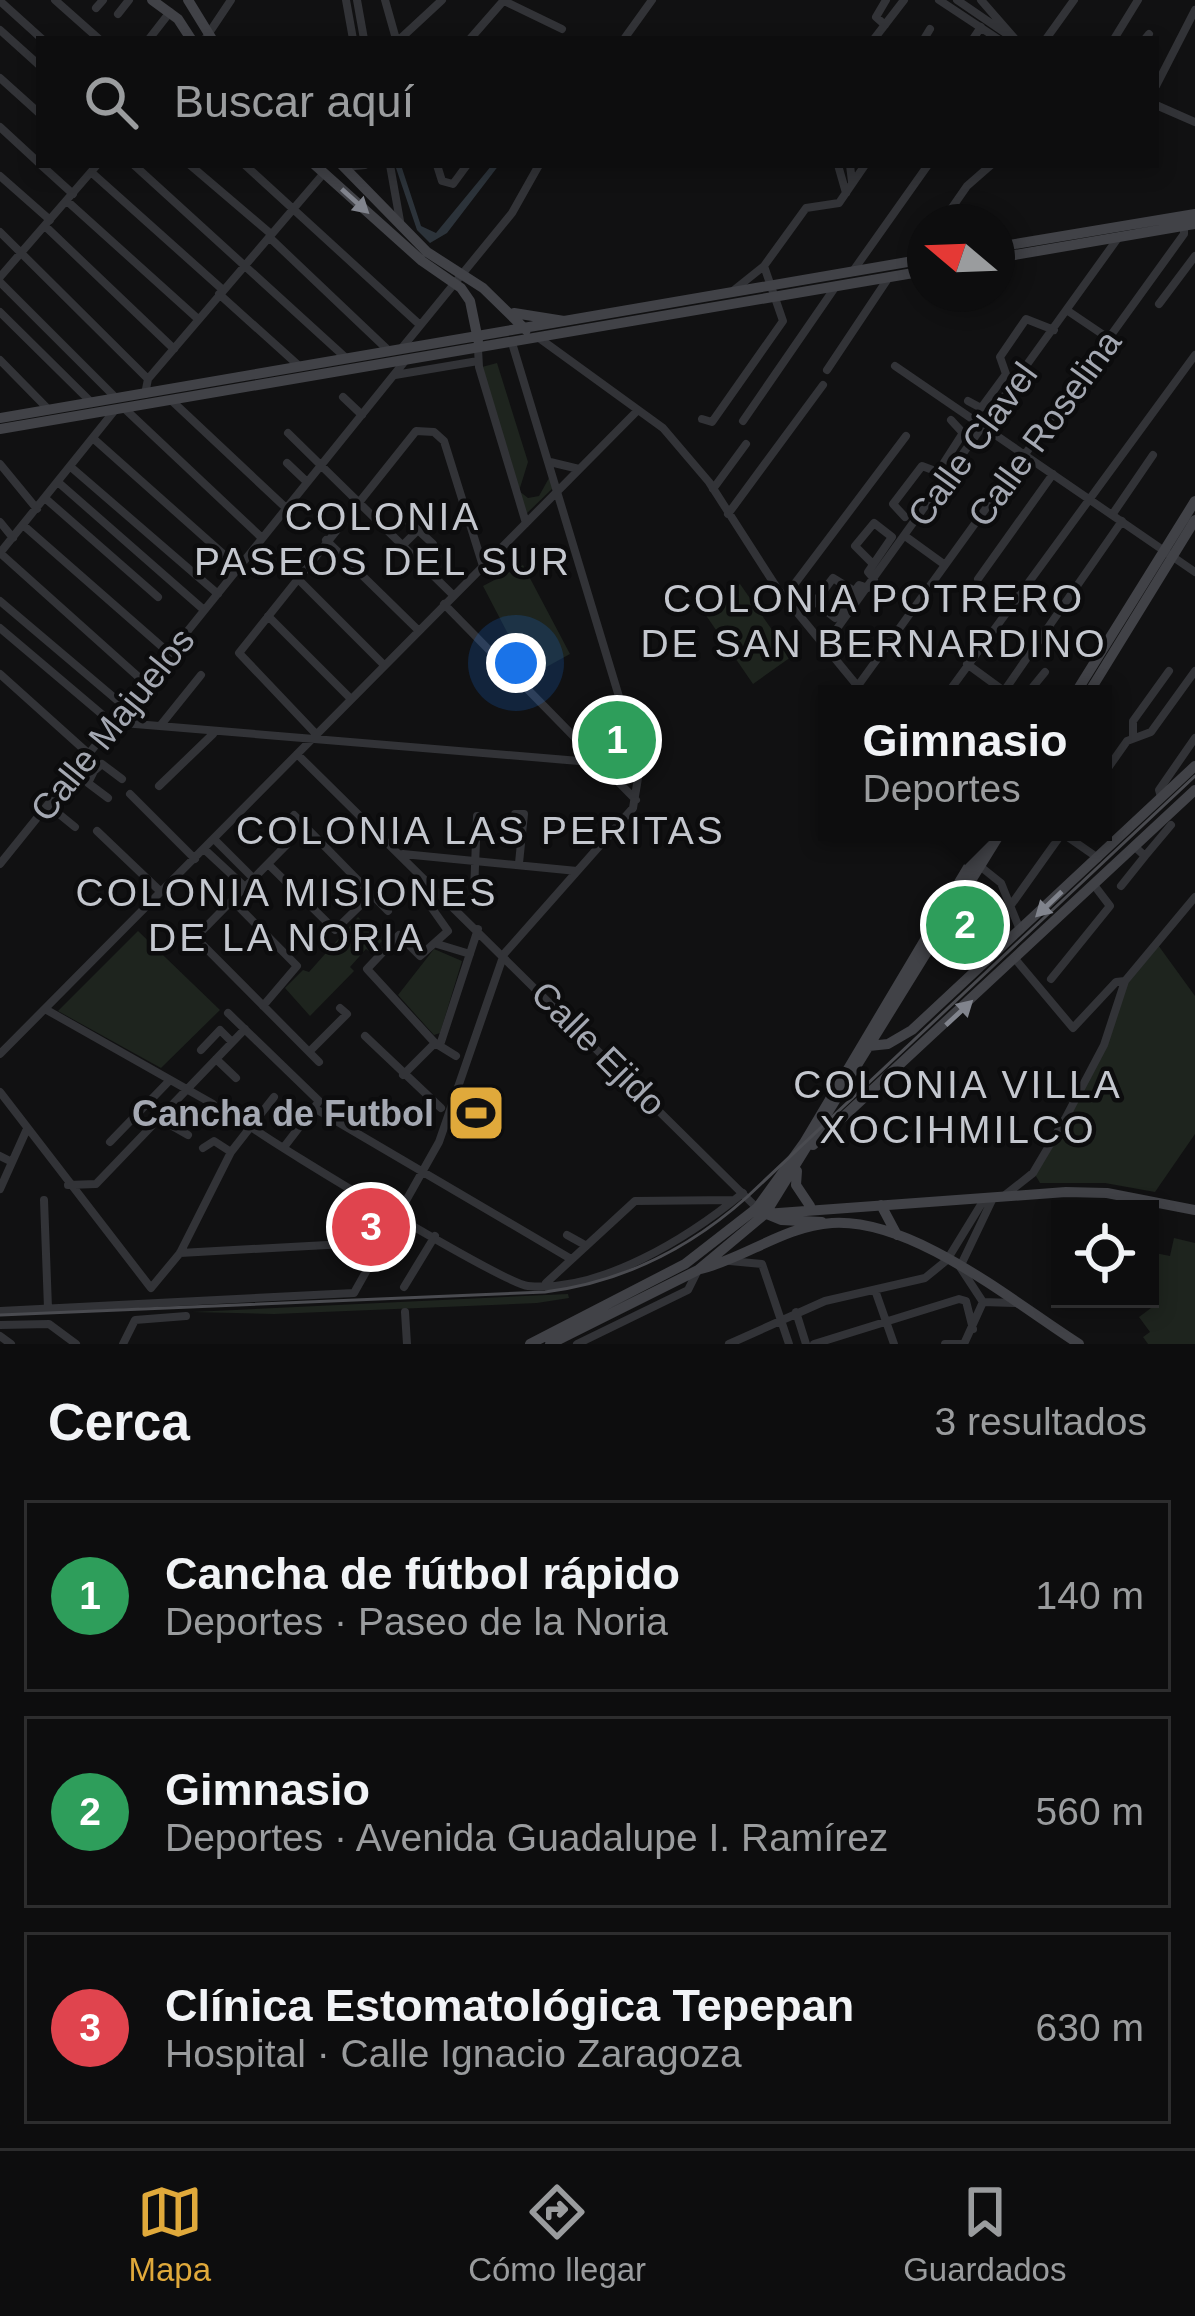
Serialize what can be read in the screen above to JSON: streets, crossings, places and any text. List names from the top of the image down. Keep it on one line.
{"streets":{"street":["Calle Roselina","Calle Clavel","Calle Majuelos","Calle Ejido"]},"districts":["COLONIA PASEOS DEL SUR","COLONIA POTRERO DE SAN BERNARDINO","COLONIA LAS PERITAS","COLONIA MISIONES DE LA NORIA","COLONIA VILLA XOCIHMILCO"],"places":{"sports":["Cancha de Futbol"]},"north":"left","page":{"search":"Buscar aquí","popup":["Gimnasio","Deportes"],"pins":["1","2","3"],"heading":["Cerca","3 resultados"],"list":[{"mark":"1","name":"Cancha de fútbol rápido","note":"Deportes · Paseo de la Noria","value":"140 m"},{"mark":"2","name":"Gimnasio","note":"Deportes · Avenida Guadalupe I. Ramírez","value":"560 m"},{"mark":"3","name":"Clínica Estomatológica Tepepan","note":"Hospital · Calle Ignacio Zaragoza","value":"630 m"}],"nav":["Mapa","Cómo llegar","Guardados"]}}
